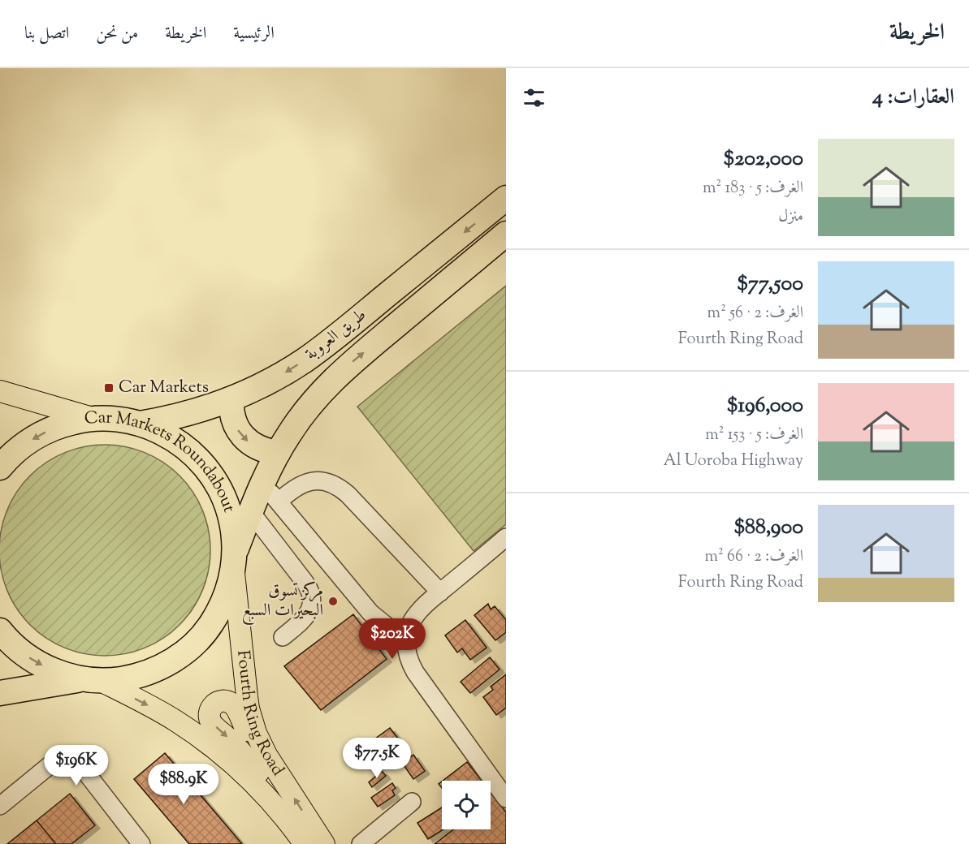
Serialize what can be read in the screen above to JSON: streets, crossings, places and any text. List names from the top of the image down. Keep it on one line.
{"streets":{"highway":["طريق العروبة","Car Markets Roundabout"],"main road":["Fourth Ring Road"]},"crossings":[["طريق العروبة","Car Markets Roundabout"],["طريق العروبة","Fourth Ring Road"],["Car Markets Roundabout","Fourth Ring Road"]],"places":{"transit":["Car Markets"],"other":["مركز تسوق البحيرات السبع"]},"page":{"header":"الخريطة","nav":["الرئيسية","الخريطة","من نحن","اتصل بنا"],"heading":"العقارات: 4","list":[{"name":"$202,000","note":"الغرف: 5 · 183 m² · منزل"},{"name":"$77,500","note":"الغرف: 2 · 56 m² · Fourth Ring Road"},{"name":"$196,000","note":"الغرف: 5 · 153 m² · Al Uoroba Highway"},{"name":"$88,900","note":"الغرف: 2 · 66 m² · Fourth Ring Road"}],"price":["$202K","$77.5K","$196K","$88.9K"]}}
